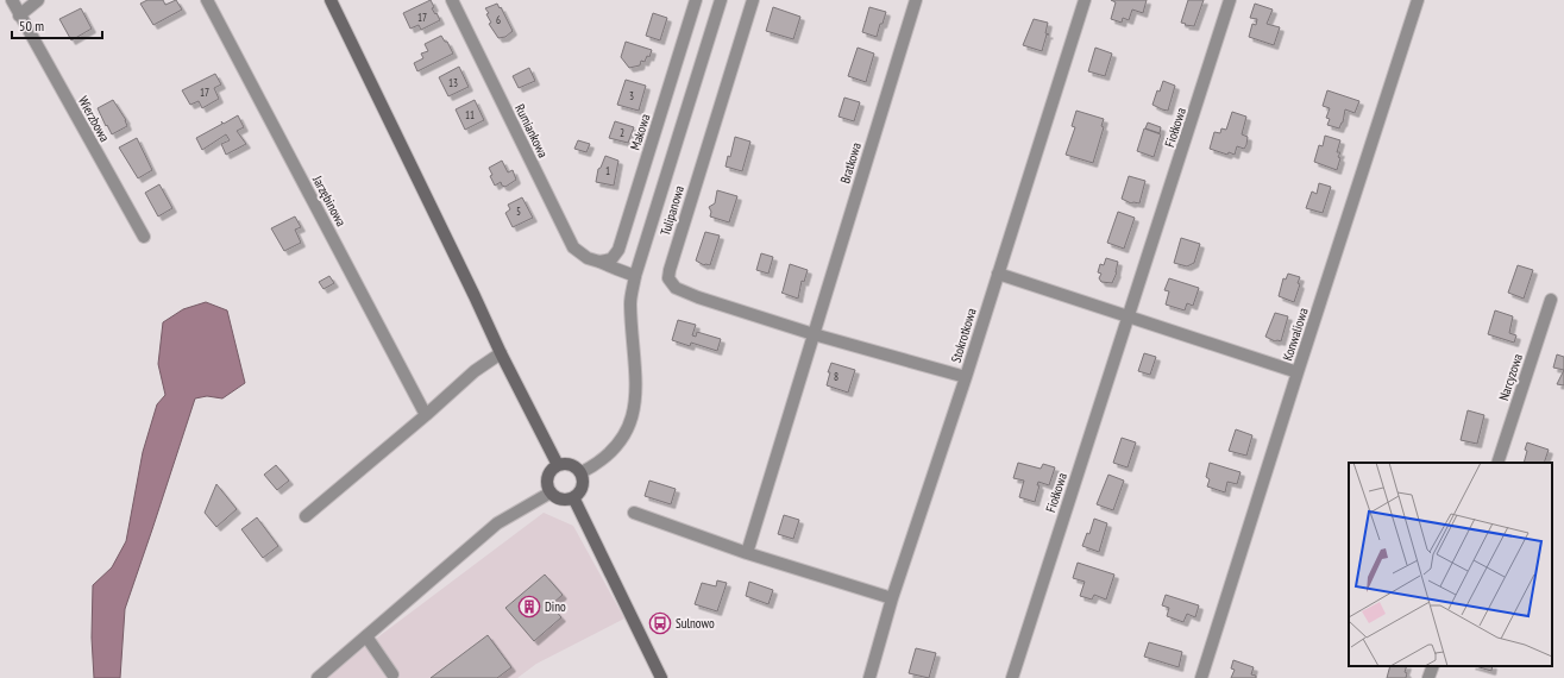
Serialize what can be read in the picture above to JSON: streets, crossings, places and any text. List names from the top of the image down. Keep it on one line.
{"streets":{"street":["Wierzbowa","Fiołkowa","Rumiankowa","Makowa","Bratkowa","Jarzębinowa","Tulipanowa","Konwaliowa","Stokrotkowa","Narcyzowa"]},"crossings":[["Rumiankowa","Makowa"],["Bratkowa","Tulipanowa"]],"places":{"building":["Dino"],"bus stop":["Sulnowo"]},"house_numbers":["17","6","13","17","3","11","2","1","5","8"],"scale_bar":"50 m"}
